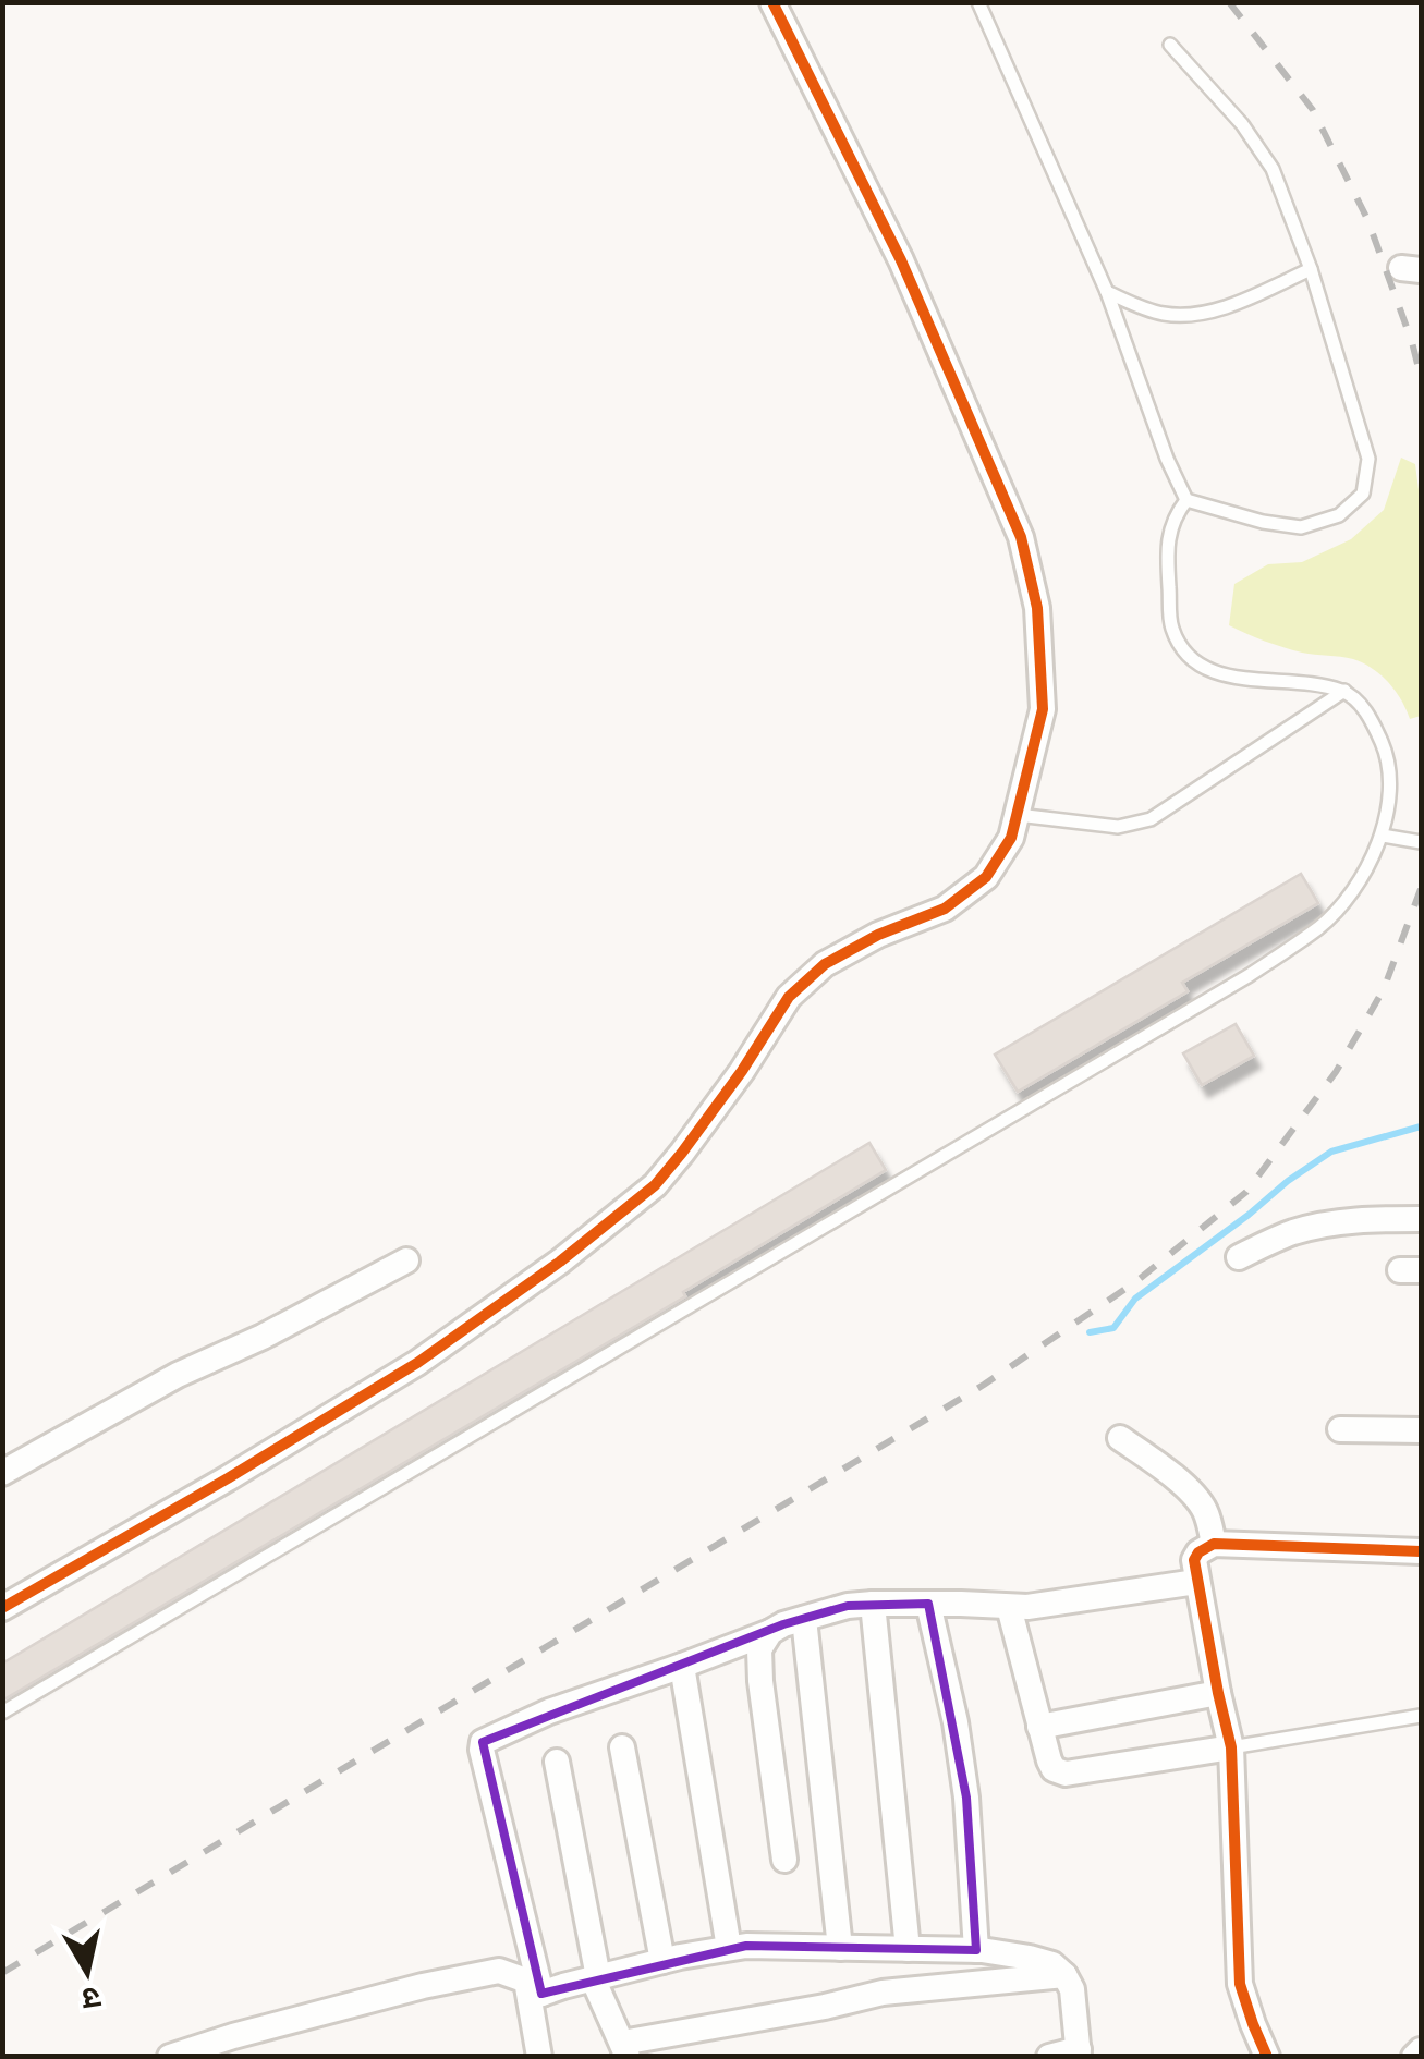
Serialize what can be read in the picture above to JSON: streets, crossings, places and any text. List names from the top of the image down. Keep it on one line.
{"north":"bottom"}
